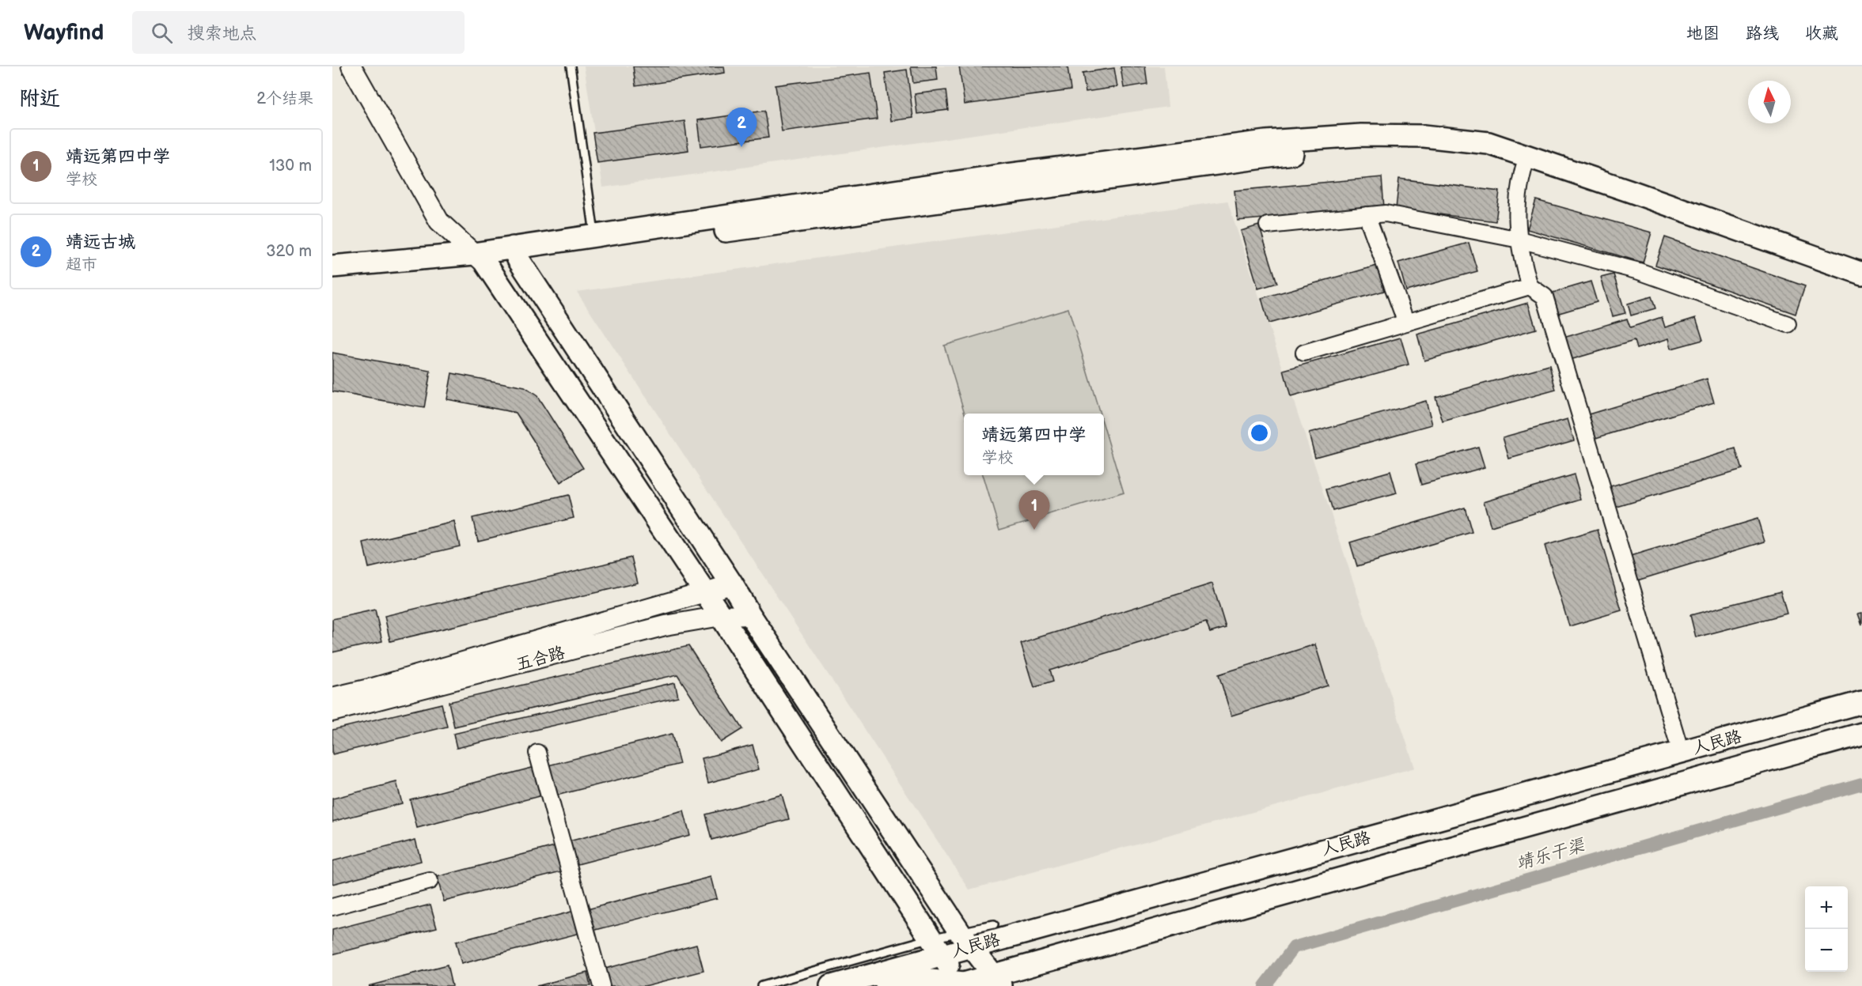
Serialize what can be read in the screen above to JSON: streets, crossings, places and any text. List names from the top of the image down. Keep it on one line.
{"streets":{"main road":["人民路"],"street":["五合路"]},"water":["靖乐干渠"],"north":"top","page":{"header":"Wayfind","search":"搜索地点","nav":["地图","路线","收藏"],"heading":["附近","2个结果"],"pins":["2","1"],"list":[{"mark":"1","name":"靖远第四中学","note":"学校","value":"130 m"},{"mark":"2","name":"靖远古城","note":"超市","value":"320 m"}],"popup":["靖远第四中学","学校"],"map_buttons":["+","−"]}}
